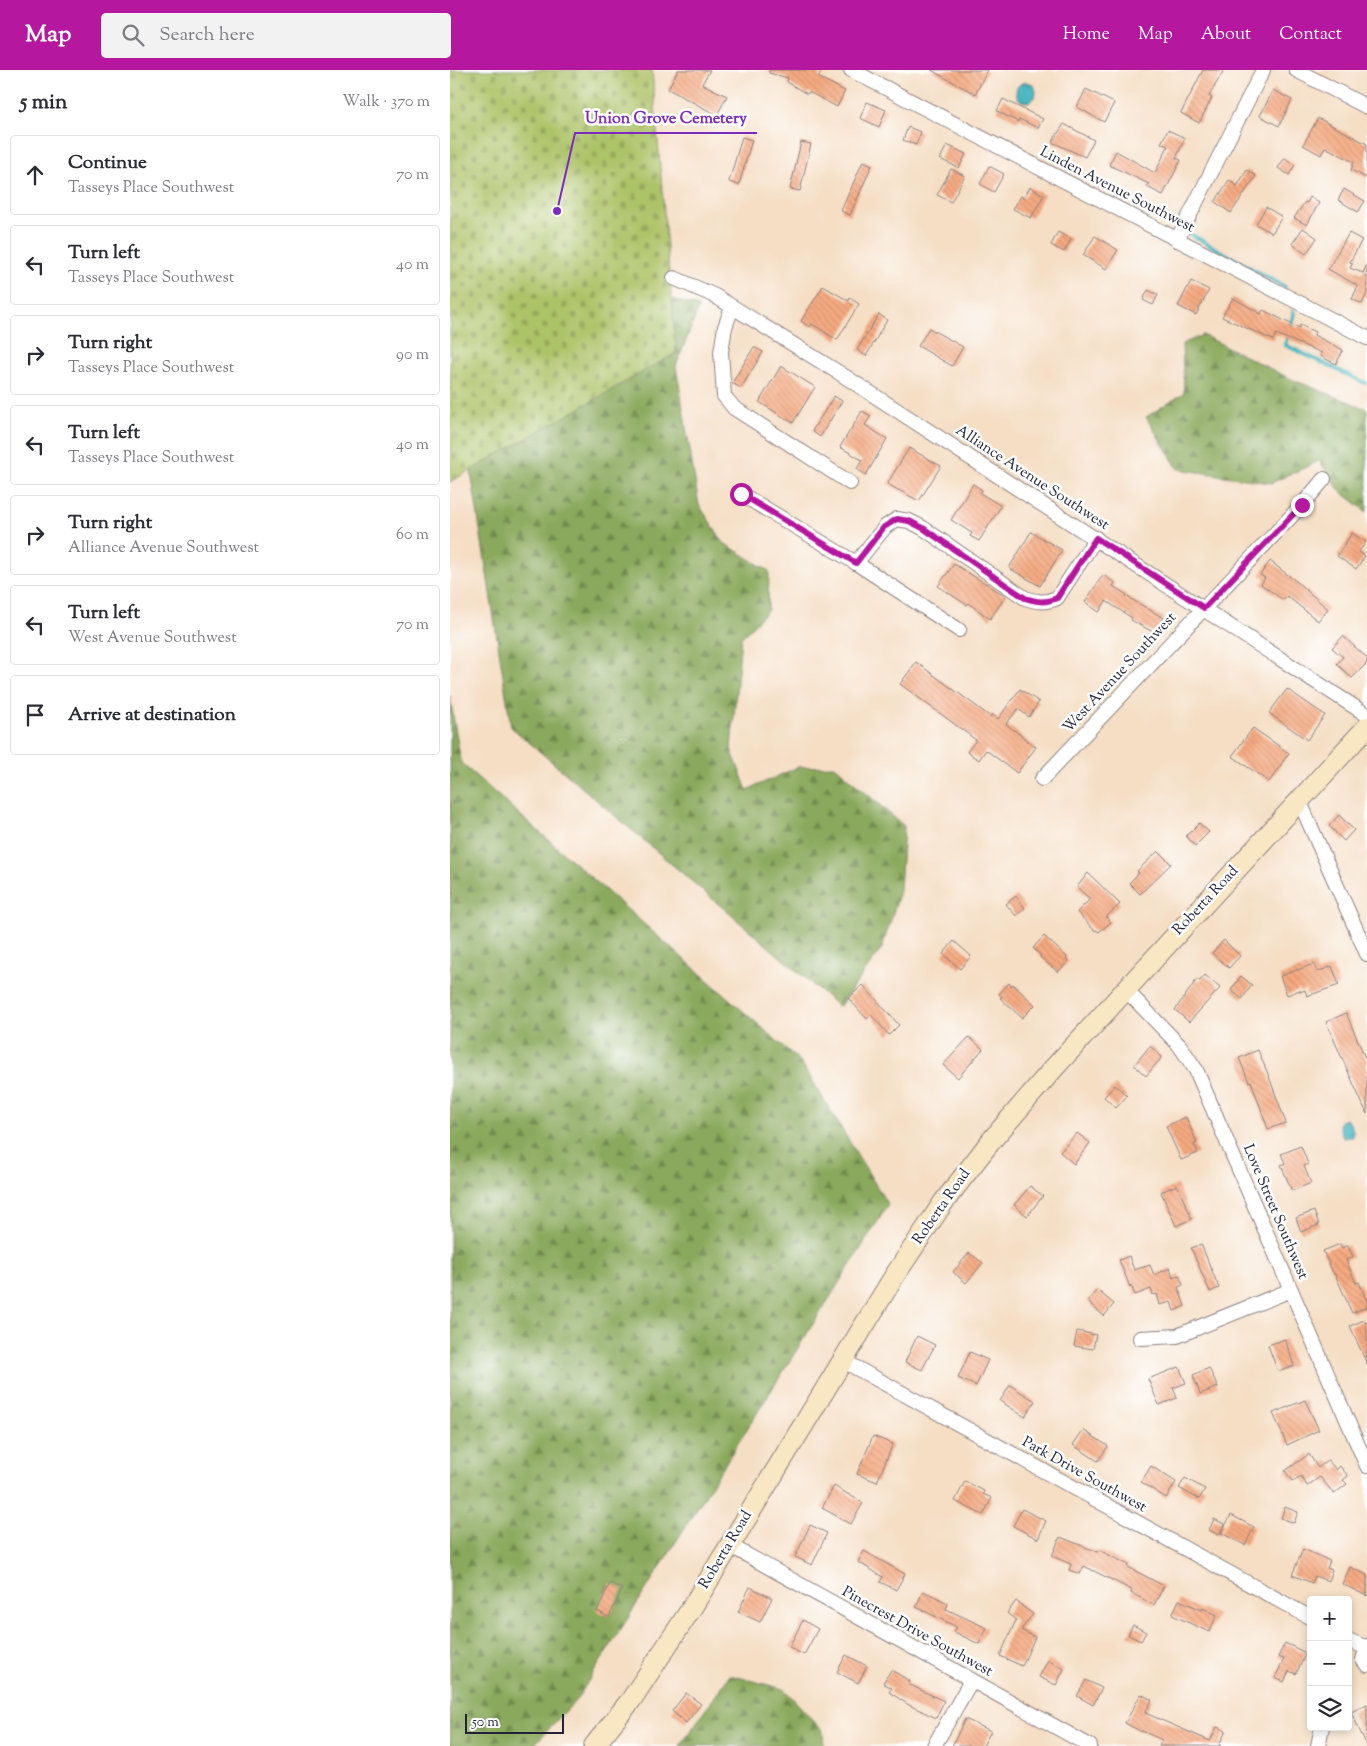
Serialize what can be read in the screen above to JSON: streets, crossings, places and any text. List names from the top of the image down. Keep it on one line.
{"streets":{"street":["Linden Avenue Southwest","Alliance Avenue Southwest","West Avenue Southwest","Roberta Road","Love Street Southwest","Park Drive Southwest","Pinecrest Drive Southwest"]},"crossings":[["Alliance Avenue Southwest","West Avenue Southwest"],["Roberta Road","Love Street Southwest"],["Roberta Road","Park Drive Southwest"],["Roberta Road","Pinecrest Drive Southwest"]],"places":["Union Grove Cemetery"],"scale_bar":"50 m","page":{"header":"Map","search":"Search here","nav":["Home","Map","About","Contact"],"heading":["5 min","Walk · 370 m"],"list":[["Continue","Tasseys Place Southwest","70 m"],["Turn left","Tasseys Place Southwest","40 m"],["Turn right","Tasseys Place Southwest","90 m"],["Turn left","Tasseys Place Southwest","40 m"],["Turn right","Alliance Avenue Southwest","60 m"],["Turn left","West Avenue Southwest","70 m"],"Arrive at destination"],"map_buttons":["+","−"],"scale":"50 m"}}
